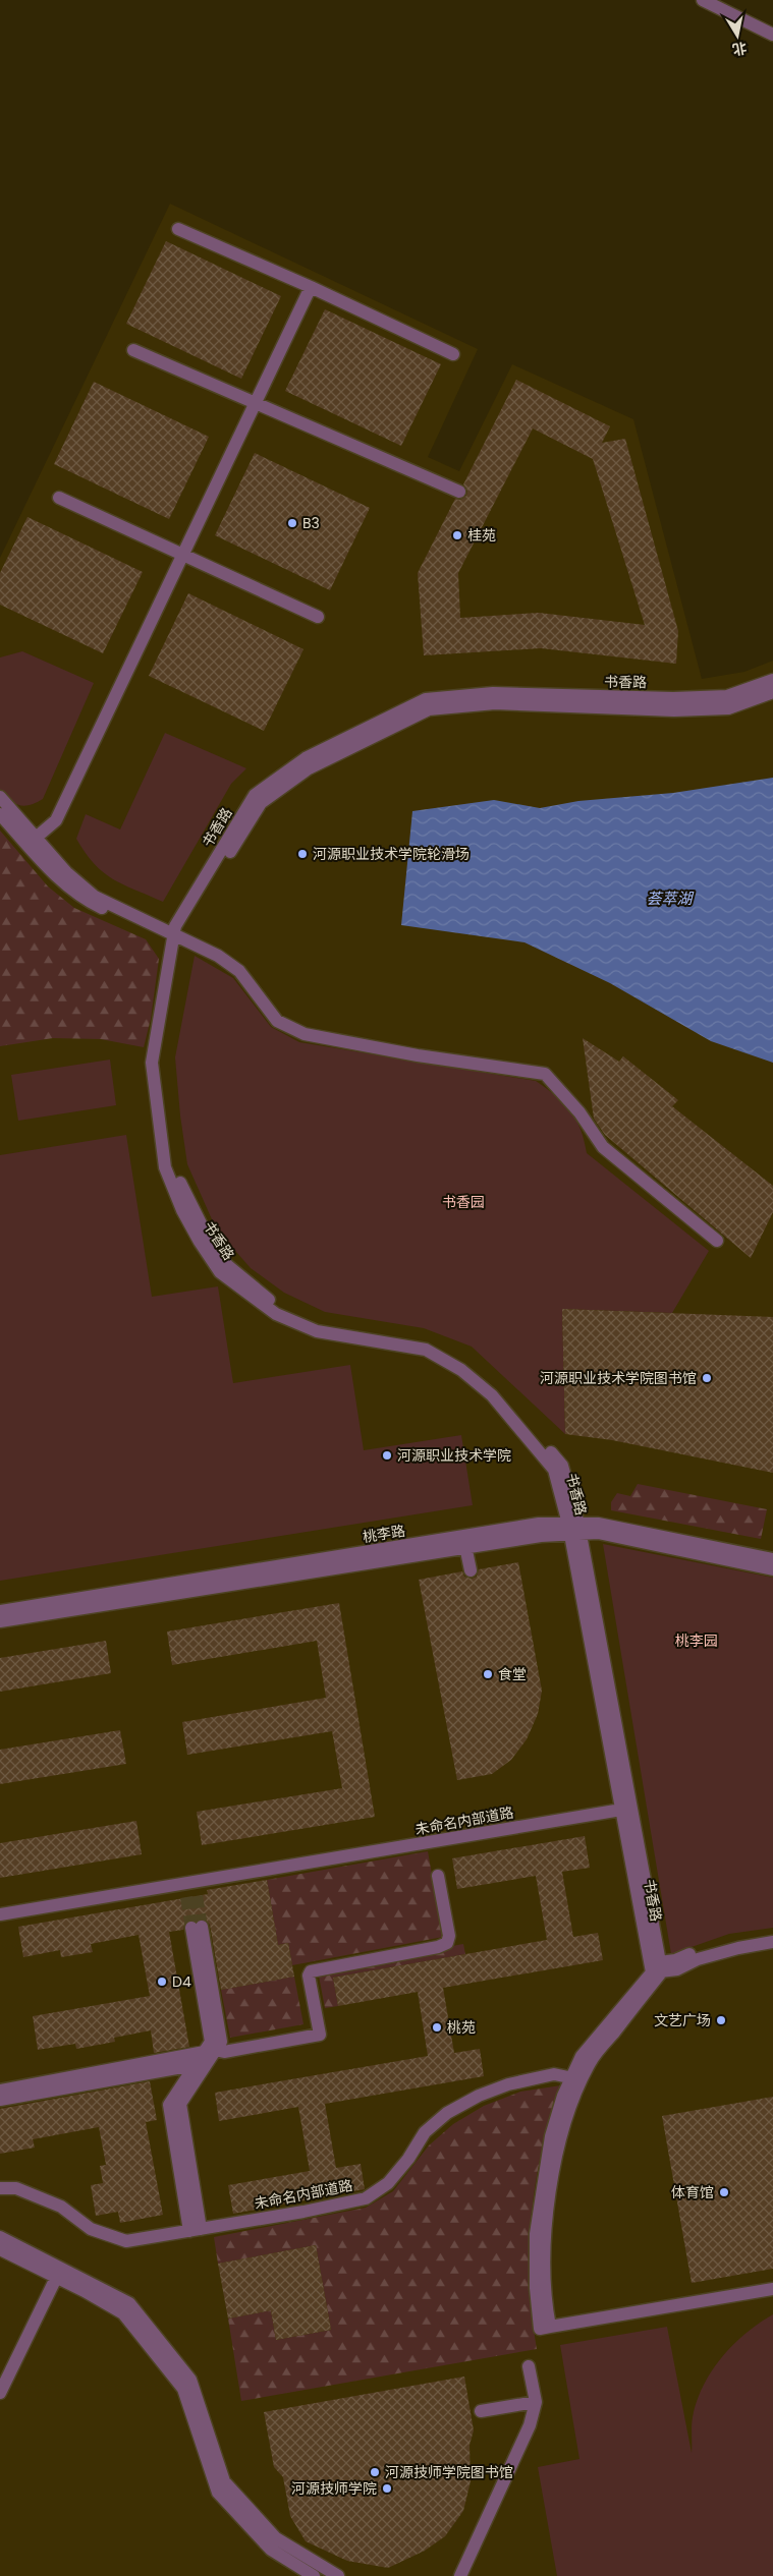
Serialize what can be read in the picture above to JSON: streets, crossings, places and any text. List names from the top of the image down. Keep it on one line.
{"streets":{"street":["书香路","桃李路","未命名内部道路"]},"crossings":[["书香路","桃李路"],["书香路","未命名内部道路"]],"water":["荟萃湖"],"parks":["书香园","桃李园"],"places":["B3","桂苑","河源职业技术学院轮滑场","河源职业技术学院图书馆","河源职业技术学院","食堂","D4","文艺广场","桃苑","体育馆","河源技师学院图书馆","河源技师学院"],"north":"bottom"}
